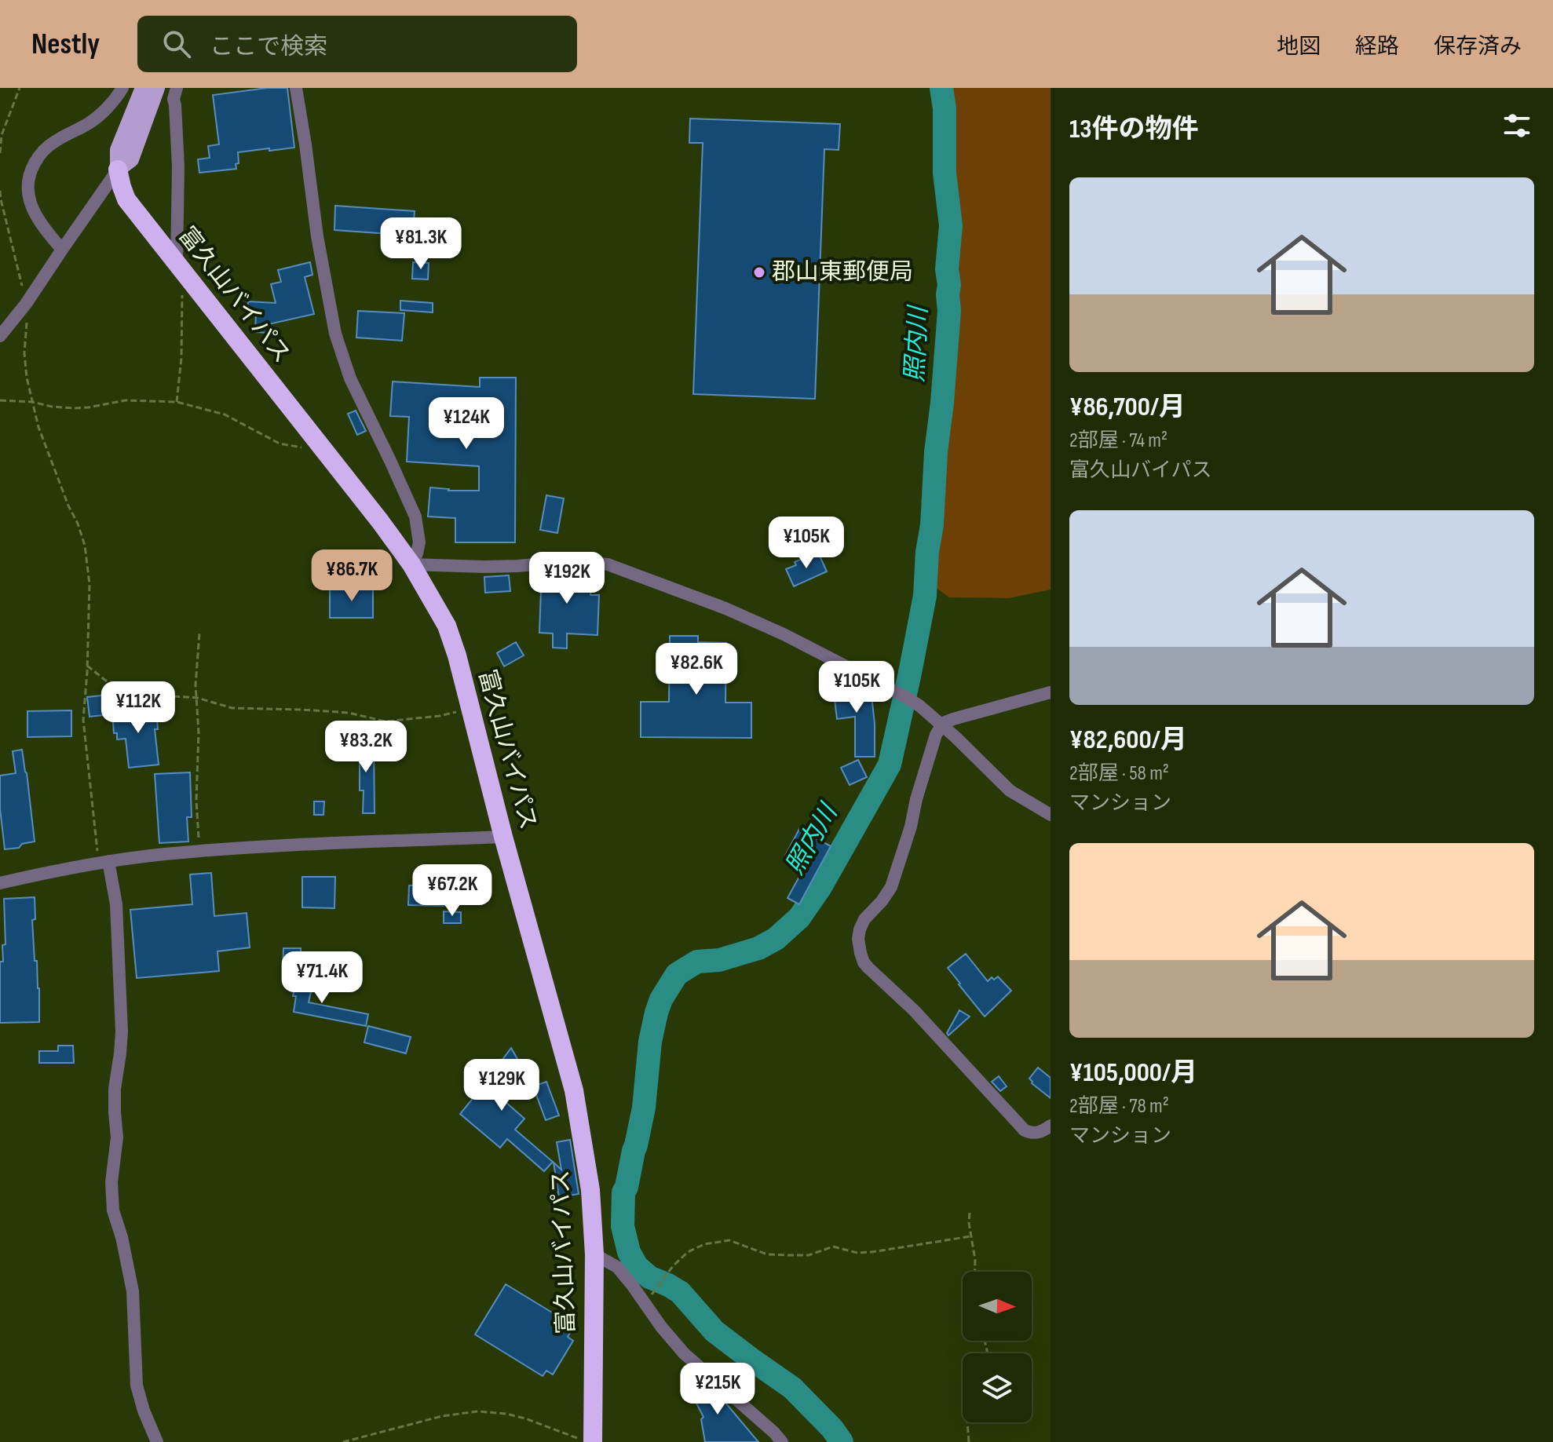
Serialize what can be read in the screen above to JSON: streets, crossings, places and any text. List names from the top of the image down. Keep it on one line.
{"streets":{"highway":["富久山バイパス"]},"water":["照内川"],"places":["郡山東郵便局"],"north":"right","page":{"header":"Nestly","search":"ここで検索","nav":["地図","経路","保存済み"],"heading":"13件の物件","list":[{"name":"¥86,700/月","note":"2部屋 · 74 m² · 富久山バイパス"},{"name":"¥82,600/月","note":"2部屋 · 58 m² · マンション"},{"name":"¥105,000/月","note":"2部屋 · 78 m² · マンション"}],"price":["¥81.3K","¥124K","¥105K","¥86.7K","¥192K","¥82.6K","¥105K","¥112K","¥83.2K","¥67.2K","¥71.4K","¥129K","¥215K"]}}
